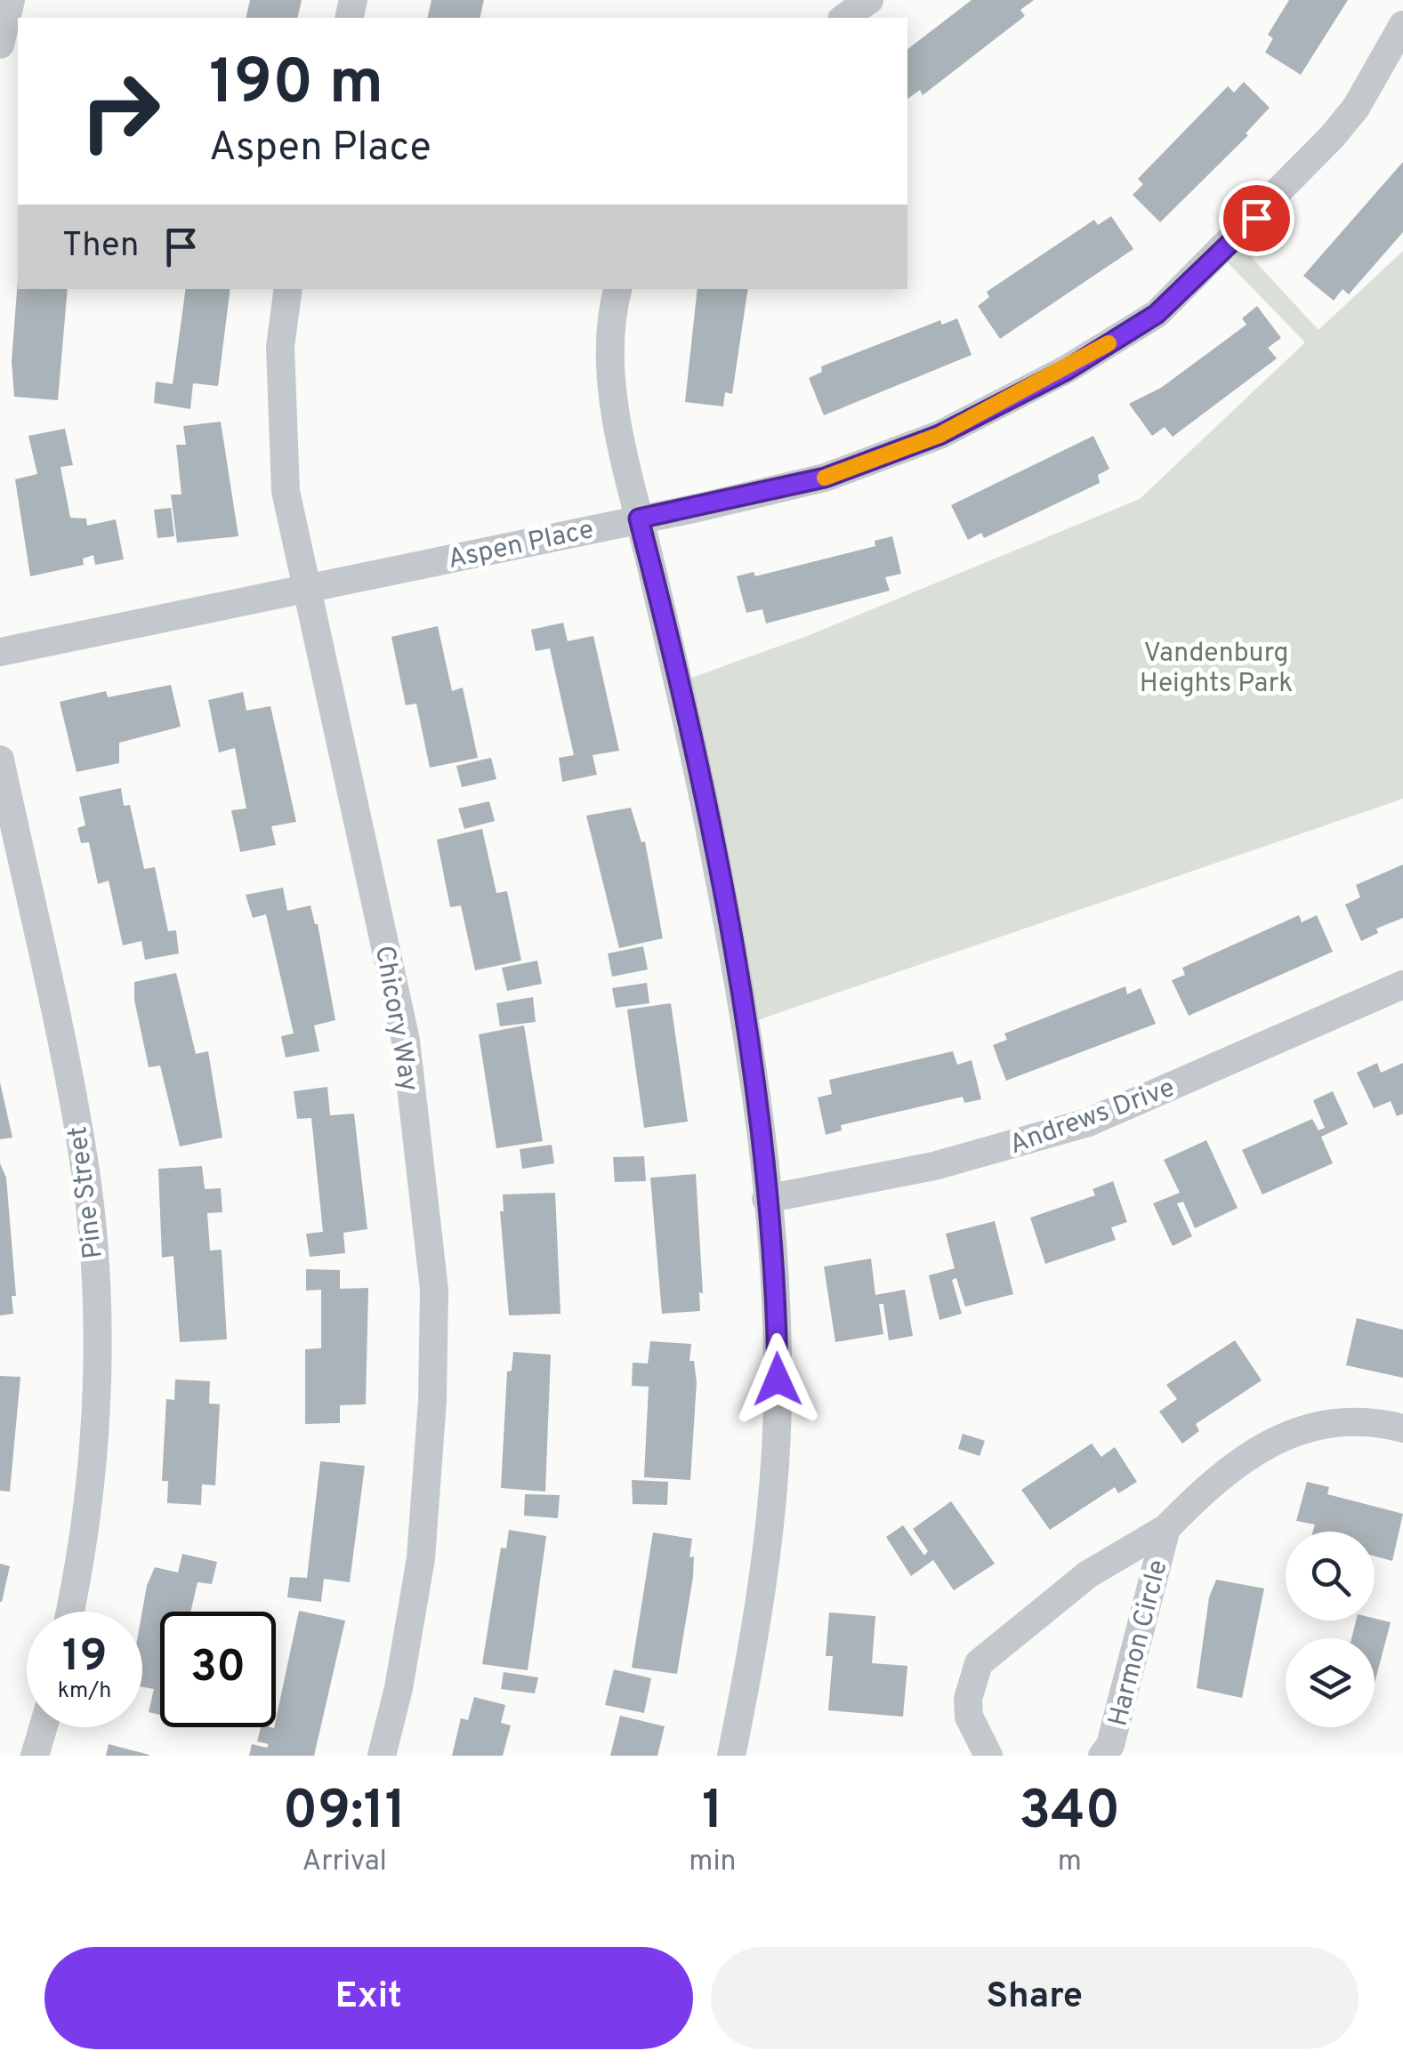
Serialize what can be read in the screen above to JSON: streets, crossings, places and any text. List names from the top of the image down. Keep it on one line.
{"streets":{"street":["Aspen Place","Chicory Way","Andrews Drive","Pine Street","Harmon Circle"]},"crossings":[["Aspen Place","Chicory Way"]],"parks":["Vandenburg Heights Park"],"page":{"turn":["190 m","Aspen Place"],"then":"Then","speed":"19 km/h","limit":"30","eta":["09:11","Arrival","1","min","340","m"],"buttons":["Exit","Share"]}}
